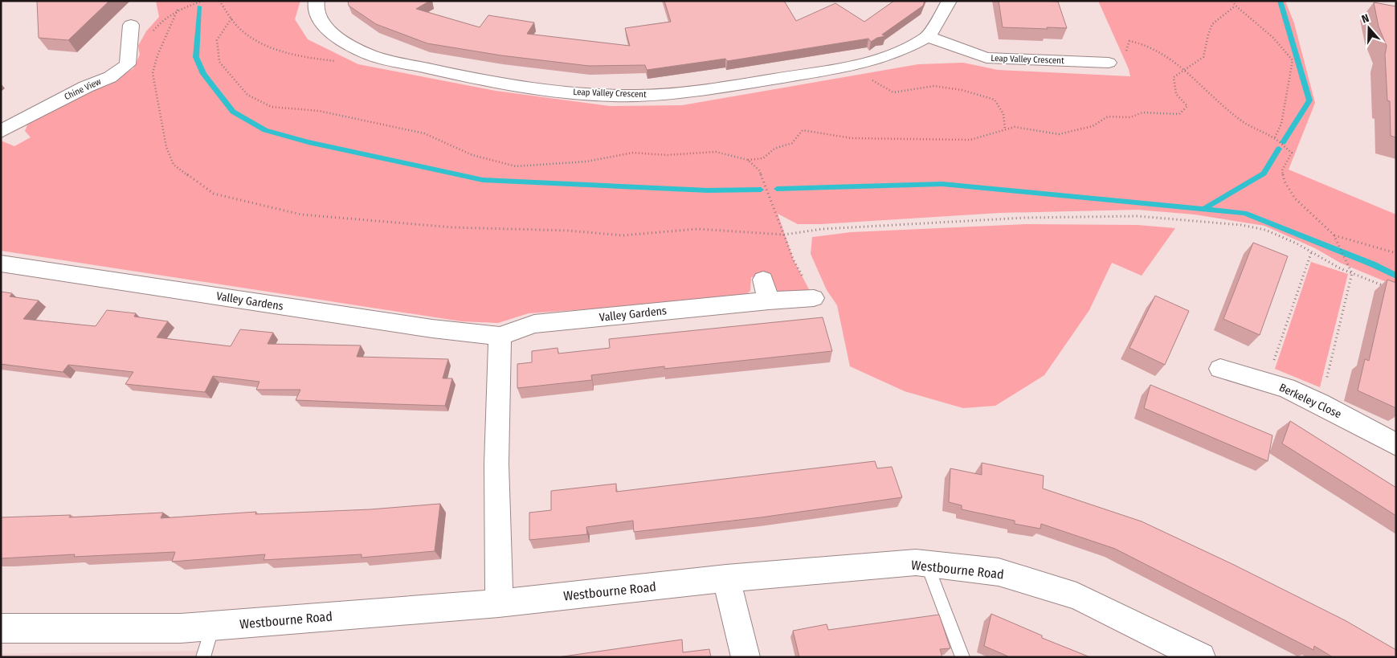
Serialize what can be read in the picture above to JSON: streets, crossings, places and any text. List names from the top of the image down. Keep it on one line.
{"streets":{"street":["Leap Valley Crescent","Chine View","Valley Gardens","Berkeley Close","Westbourne Road"]},"north":"top"}
